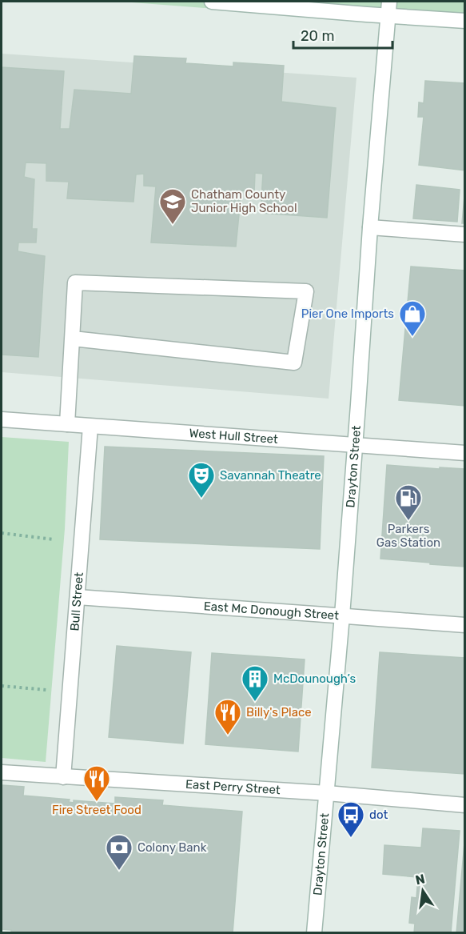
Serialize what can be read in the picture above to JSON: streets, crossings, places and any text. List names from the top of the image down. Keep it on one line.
{"streets":{"street":["West Hull Street","Drayton Street","Bull Street","East Mc Donough Street","East Perry Street"]},"crossings":[["West Hull Street","Drayton Street"],["West Hull Street","Bull Street"],["Drayton Street","East Mc Donough Street"],["Drayton Street","East Perry Street"],["Bull Street","East Mc Donough Street"],["Bull Street","East Perry Street"]],"places":{"school or university":["Chatham County Junior High School"],"shop":["Pier One Imports"],"theatre":["Savannah Theatre"],"fuel station":["Parkers Gas Station"],"building":["McDounough’s"],"restaurant":["Billy's Place","Fire Street Food"],"bus stop":["dot"],"bank":["Colony Bank"]},"scale_bar":"20 m","north":"top"}
